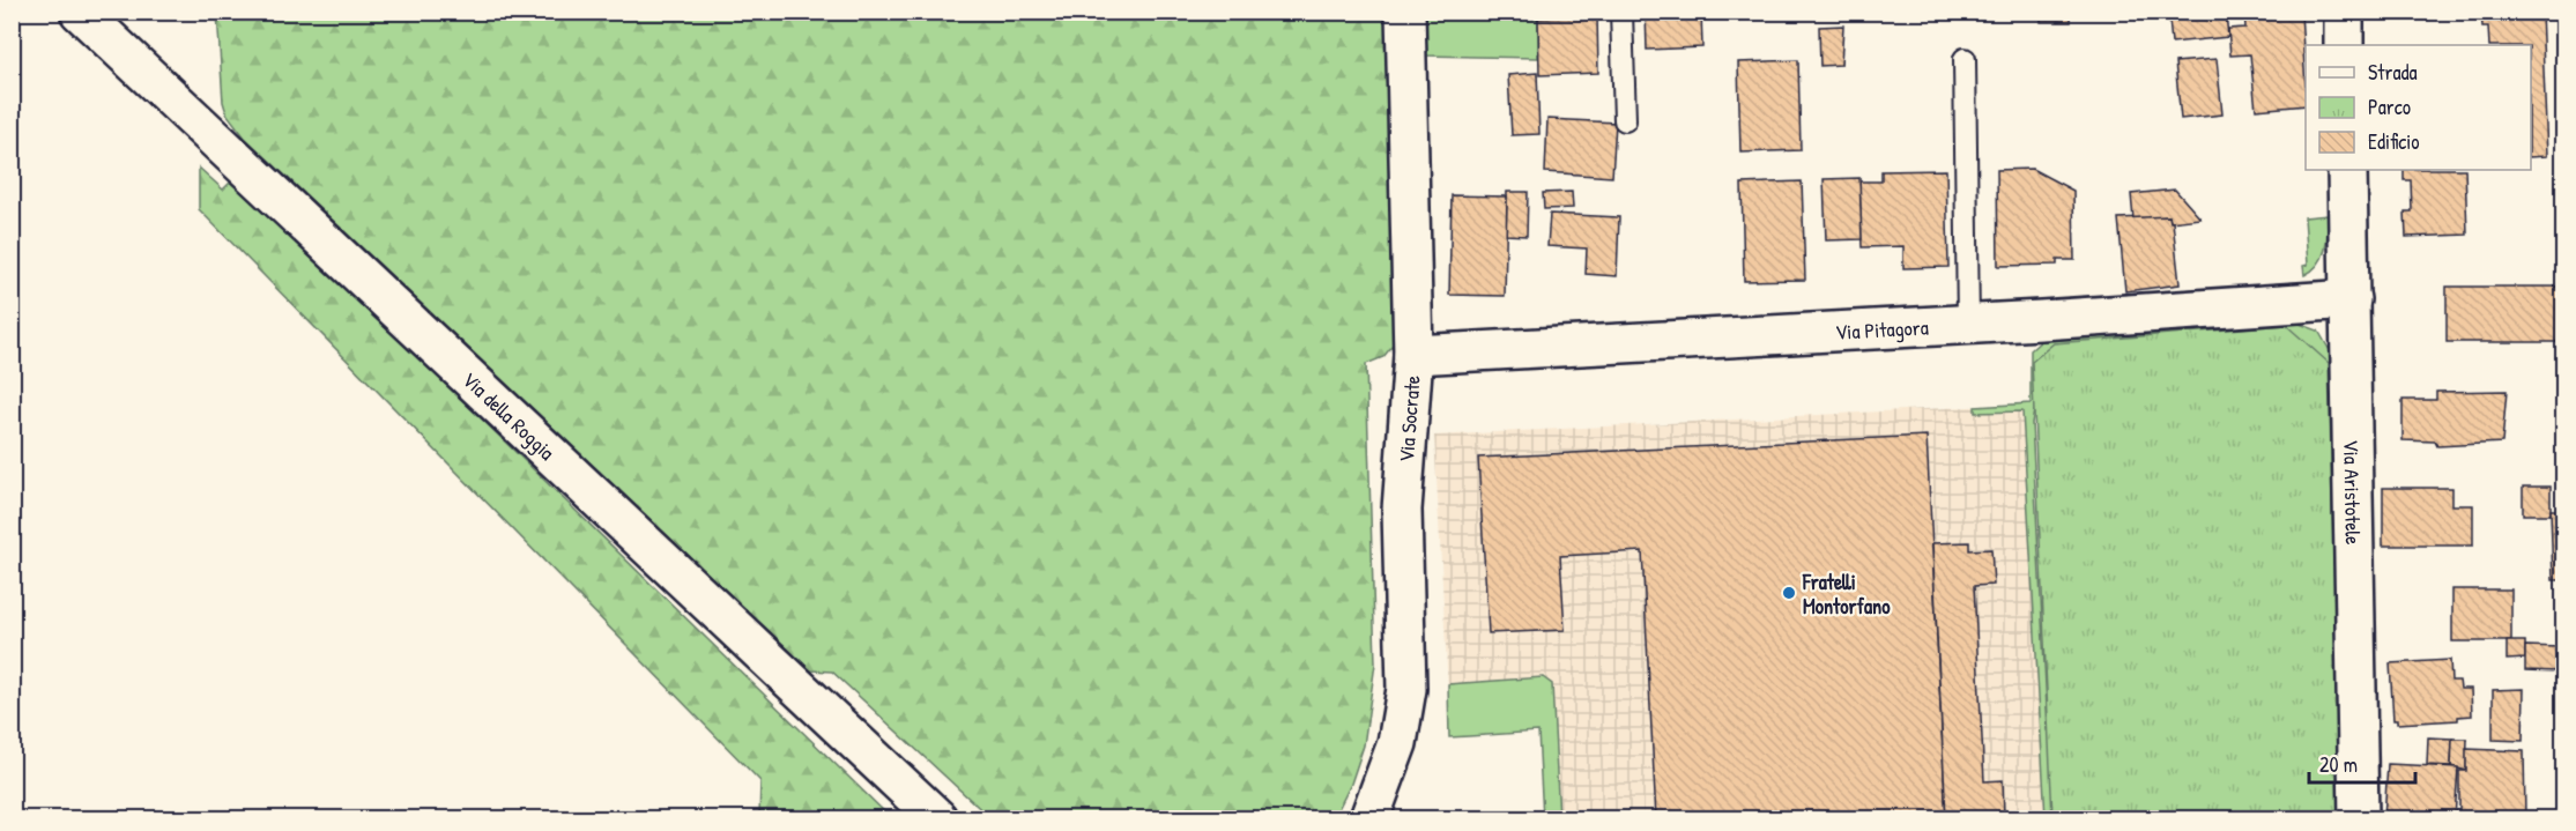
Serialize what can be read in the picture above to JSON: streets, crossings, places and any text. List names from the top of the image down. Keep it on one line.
{"streets":{"street":["Via Pitagora","Via della Roggia","Via Socrate","Via Aristotele"]},"crossings":[["Via Pitagora","Via Socrate"],["Via Pitagora","Via Aristotele"]],"places":["Fratelli Montorfano"],"legend":["Strada","Parco","Edificio"],"scale_bar":"20 m"}
